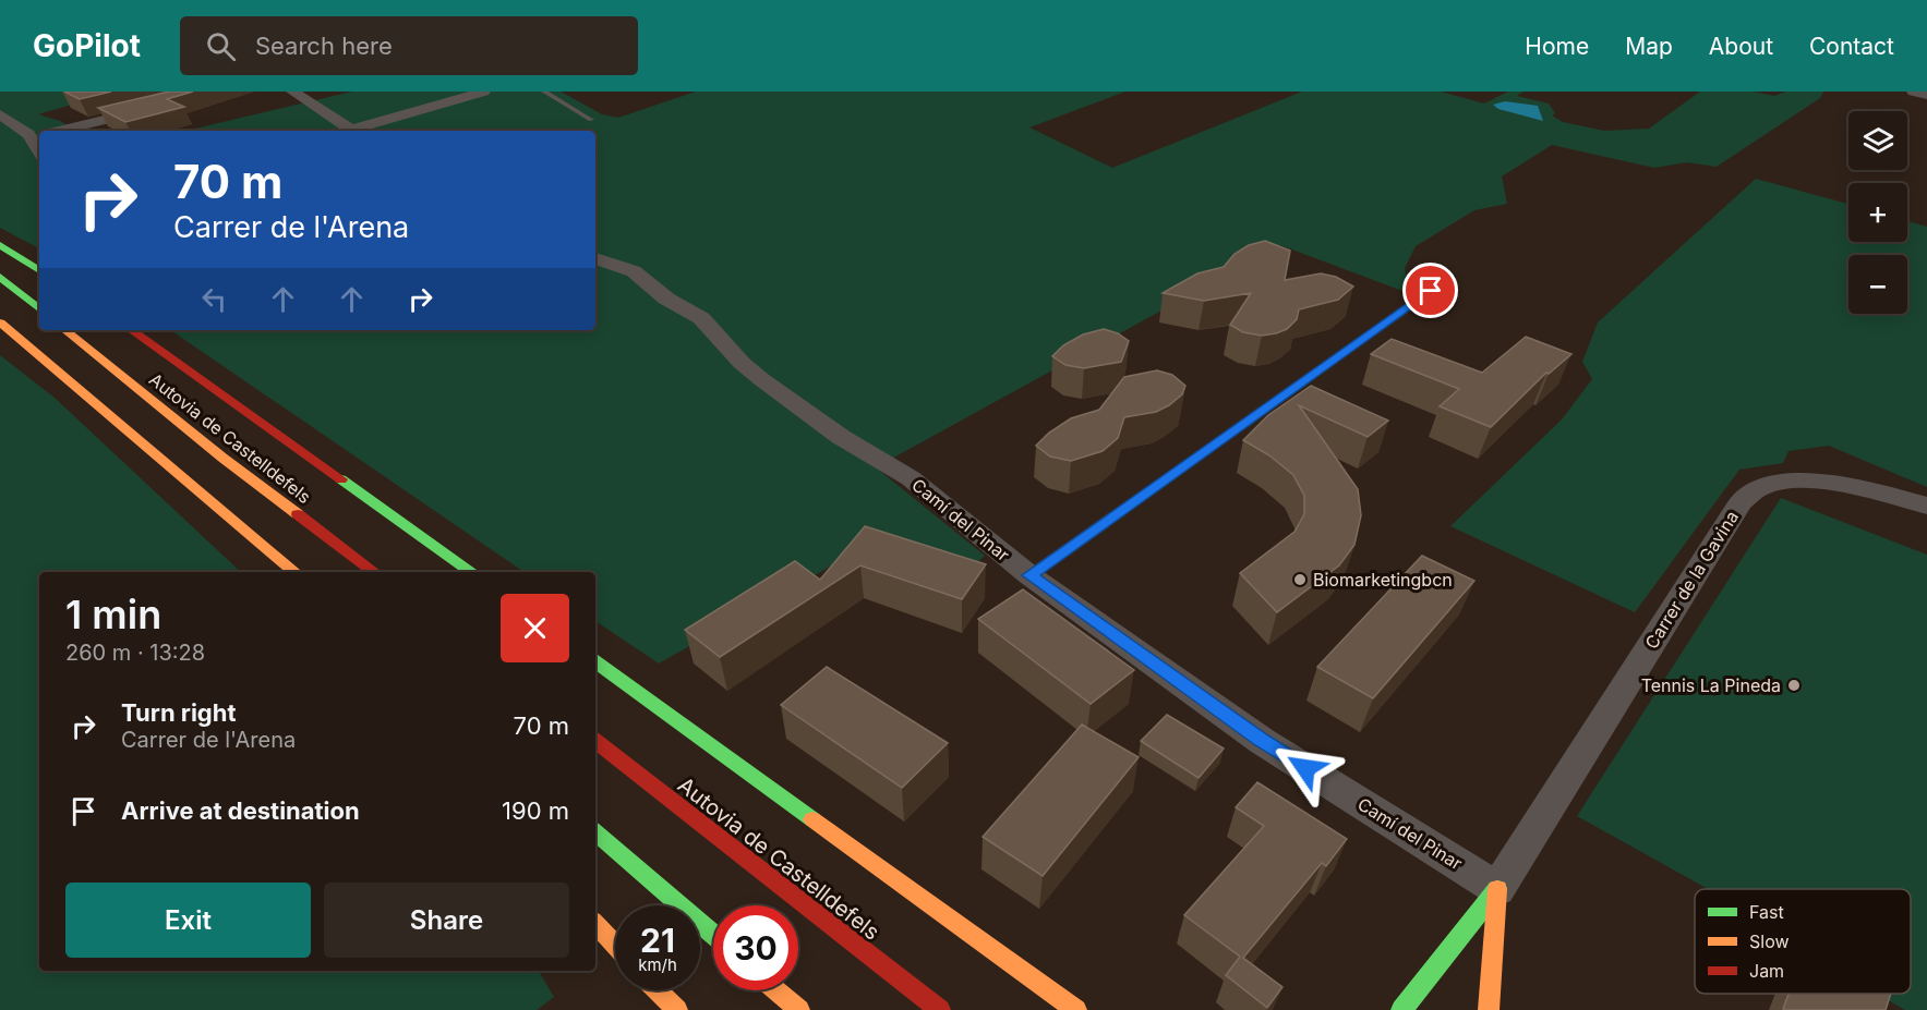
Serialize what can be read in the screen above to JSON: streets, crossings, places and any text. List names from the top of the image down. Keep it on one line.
{"streets":{"highway":["Autovia de Castelldefels"],"street":["Camí del Pinar","Carrer de la Gavina"]},"crossings":[["Camí del Pinar","Carrer de la Gavina"]],"places":["Biomarketingbcn","Tennis La Pineda"],"legend":["Fast","Slow","Jam"],"page":{"header":"GoPilot","search":"Search here","nav":["Home","Map","About","Contact"],"map_buttons":["+","−"],"turn":["70 m","Carrer de l'Arena"],"heading":["1 min","260 m · 13:28"],"list":[{"name":"Turn right","note":"Carrer de l'Arena","value":"70 m"},{"name":"Arrive at destination","value":"190 m"}],"buttons":["Exit","Share"],"speed":"21 km/h","limit":"30"}}
